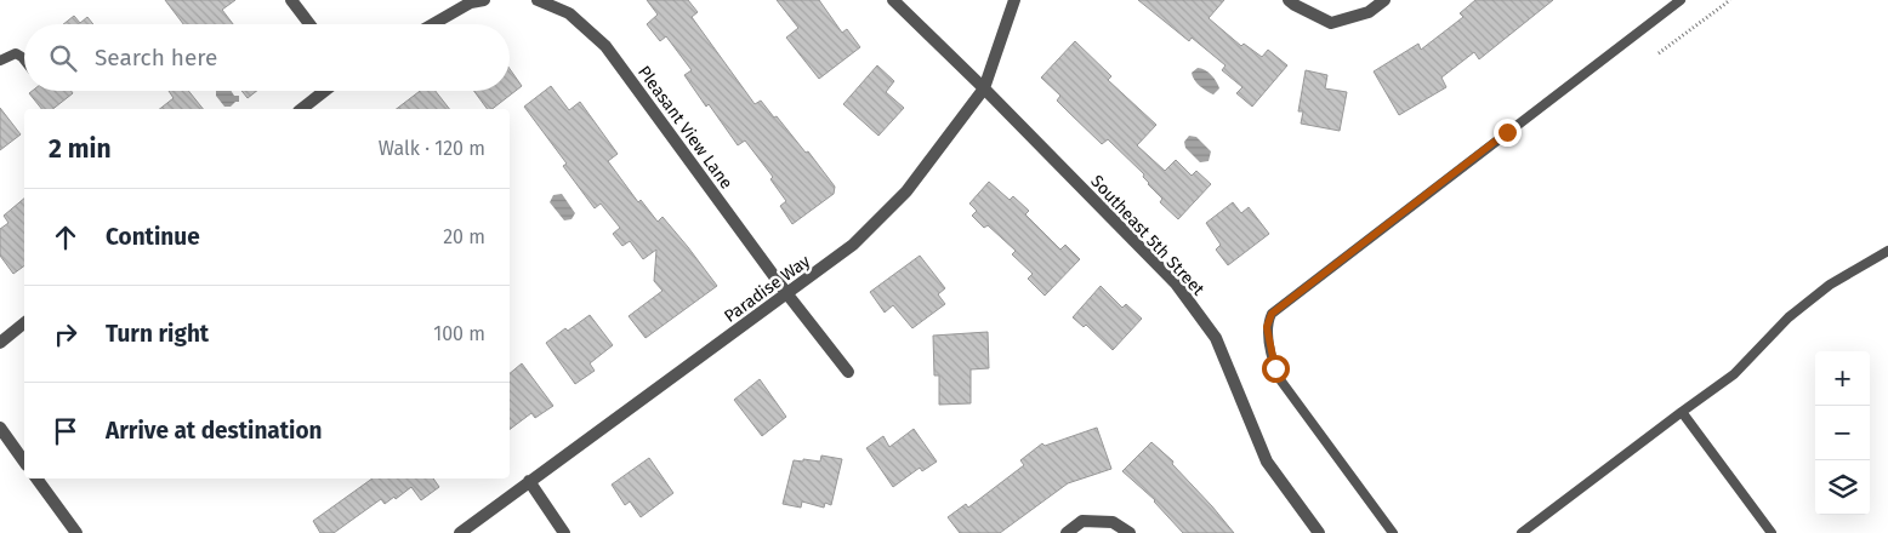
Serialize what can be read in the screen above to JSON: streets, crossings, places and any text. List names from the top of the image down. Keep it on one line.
{"streets":{"street":["Pleasant View Lane","Southeast 5th Street","Paradise Way"]},"crossings":[["Pleasant View Lane","Paradise Way"],["Southeast 5th Street","Paradise Way"]],"page":{"search":"Search here","heading":["2 min","Walk · 120 m"],"list":[["Continue","20 m"],["Turn right","100 m"],"Arrive at destination"],"map_buttons":["+","−"]}}
